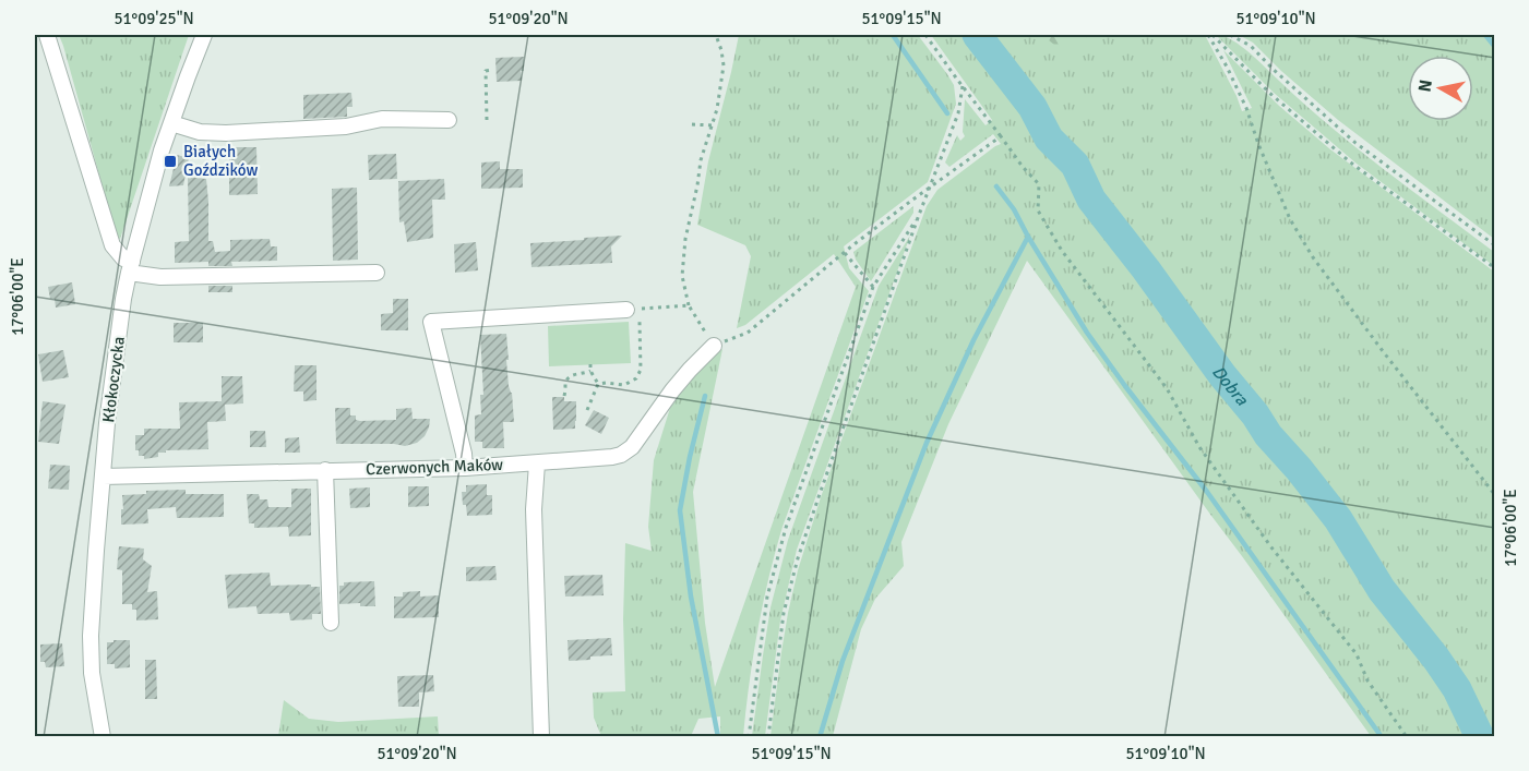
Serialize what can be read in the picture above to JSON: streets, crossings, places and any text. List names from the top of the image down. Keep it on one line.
{"streets":{"street":["Kłokoczycka","Czerwonych Maków"]},"crossings":[["Kłokoczycka","Czerwonych Maków"]],"water":["Dobra"],"places":{"transit":["Białych Goździków"]},"north":"left","coordinates":["51°09'25\"N","51°09'20\"N","51°09'15\"N","51°09'10\"N","17°06'00\"E"]}
